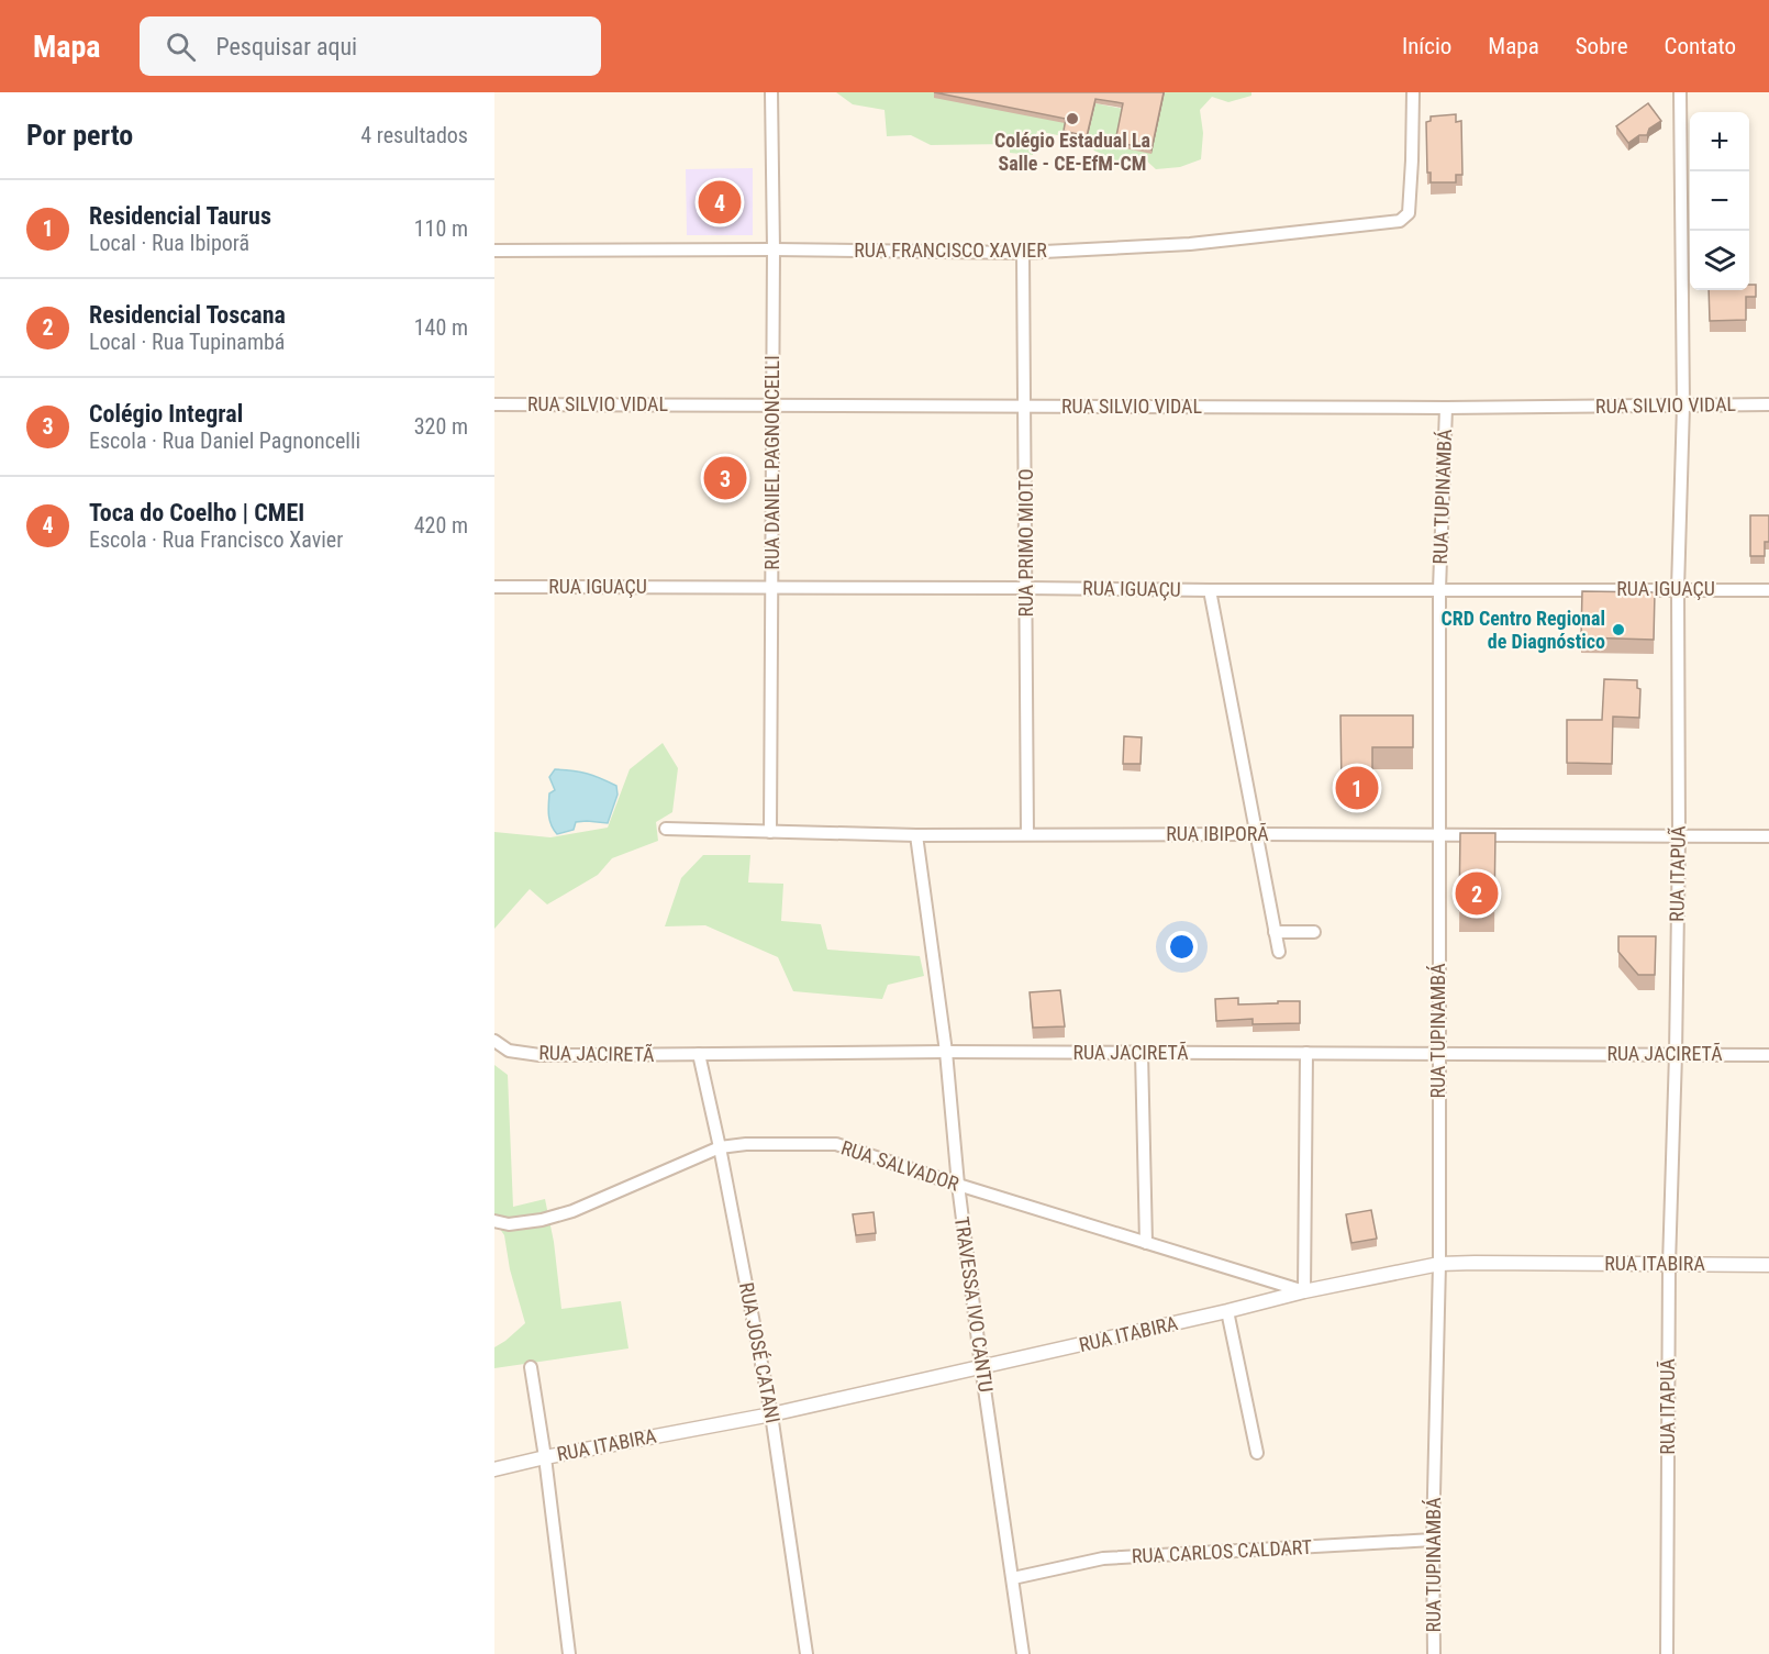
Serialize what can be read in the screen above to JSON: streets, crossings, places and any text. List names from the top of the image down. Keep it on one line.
{"streets":{"street":["RUA FRANCISCO XAVIER","RUA SILVIO VIDAL","RUA DANIEL PAGNONCELLI","RUA TUPINAMBÁ","RUA PRIMO MIOTO","RUA IGUAÇU","RUA IBIPORÃ","RUA ITAPUÃ","RUA JACIRETÃ","RUA SALVADOR","RUA ITABIRA","TRAVESSA IVO CANTU","RUA JOSÉ CATANI","RUA CARLOS CALDART"]},"crossings":[["RUA FRANCISCO XAVIER","RUA DANIEL PAGNONCELLI"],["RUA FRANCISCO XAVIER","RUA PRIMO MIOTO"],["RUA SILVIO VIDAL","RUA DANIEL PAGNONCELLI"],["RUA SILVIO VIDAL","RUA TUPINAMBÁ"],["RUA SILVIO VIDAL","RUA PRIMO MIOTO"],["RUA SILVIO VIDAL","RUA ITAPUÃ"],["RUA DANIEL PAGNONCELLI","RUA IGUAÇU"],["RUA DANIEL PAGNONCELLI","RUA IBIPORÃ"],["RUA TUPINAMBÁ","RUA IGUAÇU"],["RUA TUPINAMBÁ","RUA IBIPORÃ"],["RUA TUPINAMBÁ","RUA JACIRETÃ"],["RUA TUPINAMBÁ","RUA ITABIRA"],["RUA TUPINAMBÁ","RUA CARLOS CALDART"],["RUA PRIMO MIOTO","RUA IGUAÇU"],["RUA PRIMO MIOTO","RUA IBIPORÃ"],["RUA IGUAÇU","RUA ITAPUÃ"],["RUA IBIPORÃ","RUA ITAPUÃ"],["RUA IBIPORÃ","TRAVESSA IVO CANTU"],["RUA ITAPUÃ","RUA JACIRETÃ"],["RUA ITAPUÃ","RUA ITABIRA"],["RUA JACIRETÃ","TRAVESSA IVO CANTU"],["RUA JACIRETÃ","RUA JOSÉ CATANI"],["RUA SALVADOR","RUA ITABIRA"],["RUA SALVADOR","TRAVESSA IVO CANTU"],["RUA SALVADOR","RUA JOSÉ CATANI"],["RUA ITABIRA","TRAVESSA IVO CANTU"],["RUA ITABIRA","RUA JOSÉ CATANI"],["TRAVESSA IVO CANTU","RUA CARLOS CALDART"]],"places":["Colégio Estadual La Salle - CE-EfM-CM","CRD Centro Regional de Diagnóstico"],"page":{"header":"Mapa","search":"Pesquisar aqui","nav":["Início","Mapa","Sobre","Contato"],"heading":["Por perto","4 resultados"],"map_buttons":["+","−"],"list":[{"mark":"1","name":"Residencial Taurus","note":"Local · Rua Ibiporã","value":"110 m"},{"mark":"2","name":"Residencial Toscana","note":"Local · Rua Tupinambá","value":"140 m"},{"mark":"3","name":"Colégio Integral","note":"Escola · Rua Daniel Pagnoncelli","value":"320 m"},{"mark":"4","name":"Toca do Coelho | CMEI","note":"Escola · Rua Francisco Xavier","value":"420 m"}],"pins":["4","3","1","2"]}}
